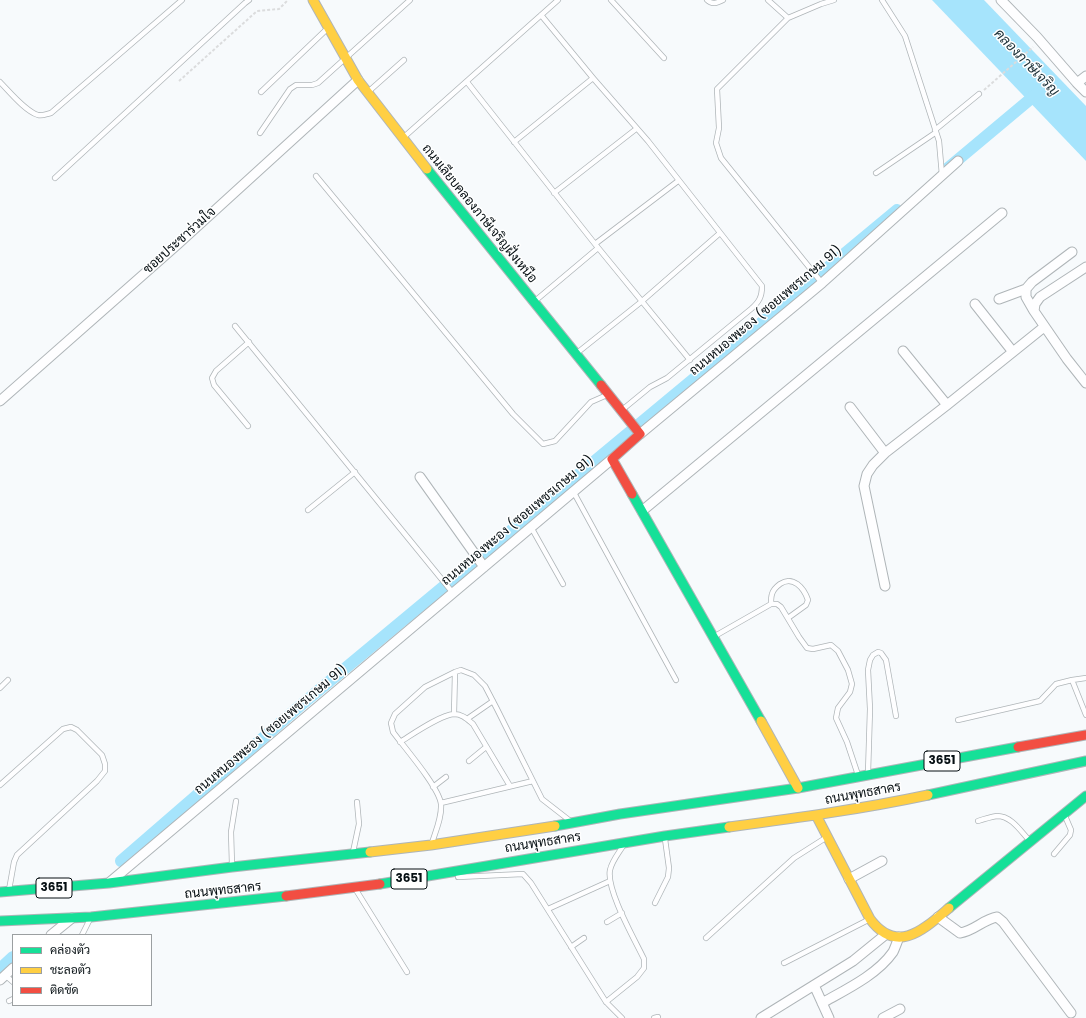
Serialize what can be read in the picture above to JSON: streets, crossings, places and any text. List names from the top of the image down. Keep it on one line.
{"streets":{"main road":["ถนนเลียบคลองภาษีเจริญฝั่งเหนือ","ถนนหนองพะอง (ซอยเพชรเกษม 91)","3651","ถนนพุทธสาคร"],"street":["ซอยประชาร่วมใจ"]},"crossings":[["ถนนเลียบคลองภาษีเจริญฝั่งเหนือ","ซอยประชาร่วมใจ"],["ถนนเลียบคลองภาษีเจริญฝั่งเหนือ","ถนนหนองพะอง (ซอยเพชรเกษม 91)"],["ถนนหนองพะอง (ซอยเพชรเกษม 91)","ถนนพุทธสาคร"]],"water":["คลองภาษีเจริญ"],"legend":["คล่องตัว","ชะลอตัว","ติดขัด"]}
